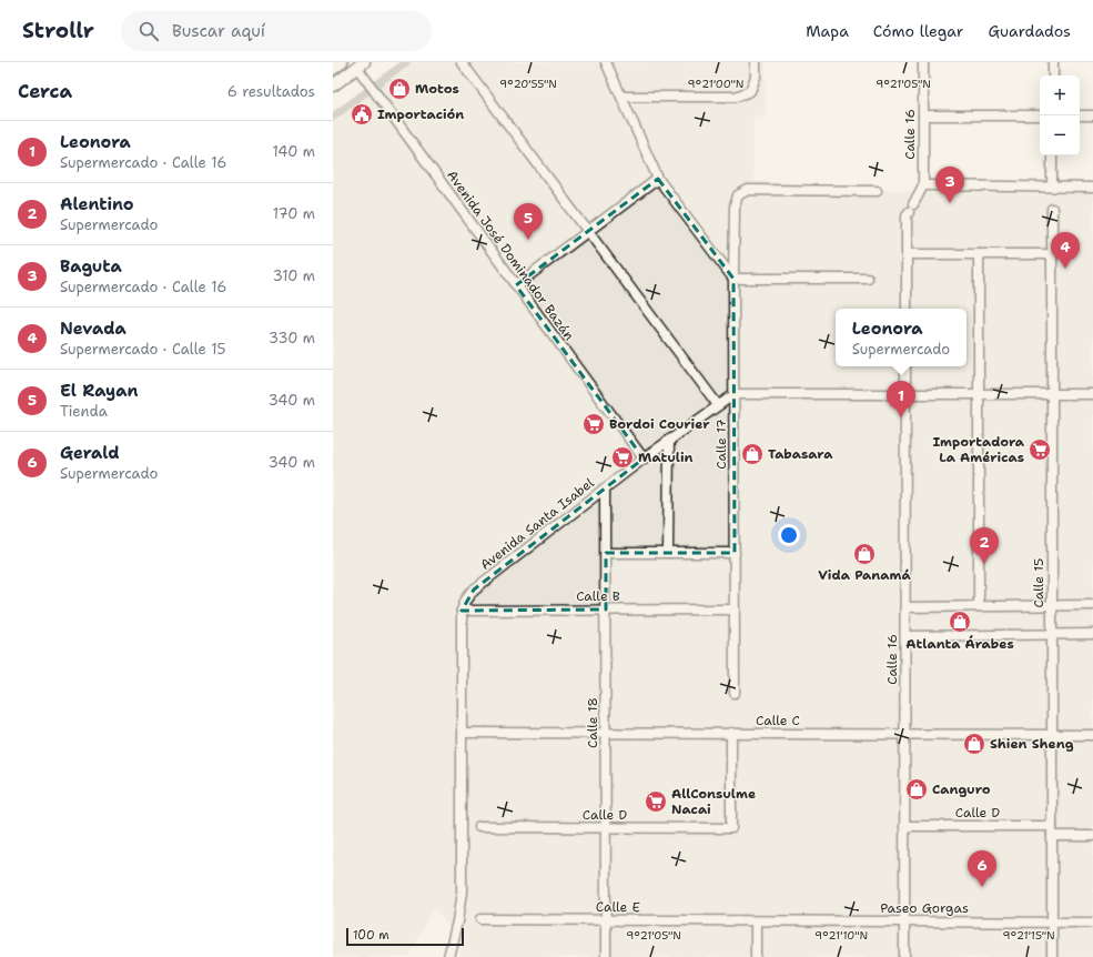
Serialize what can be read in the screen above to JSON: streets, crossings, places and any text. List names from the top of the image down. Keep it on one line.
{"streets":{"street":["Calle 16","Avenida José Dominador Bazán","Calle 17","Avenida Santa Isabel","Calle 15","Calle B","Calle C","Calle 18","Calle D","Calle E","Paseo Gorgas"]},"crossings":[["Calle 16","Calle C"],["Calle 16","Calle D"],["Calle 16","Paseo Gorgas"],["Avenida José Dominador Bazán","Avenida Santa Isabel"],["Calle 17","Avenida Santa Isabel"],["Calle 17","Calle B"],["Avenida Santa Isabel","Calle B"],["Avenida Santa Isabel","Calle 18"],["Calle 15","Calle C"],["Calle 15","Calle D"],["Calle 15","Paseo Gorgas"],["Calle B","Calle 18"],["Calle C","Calle 18"],["Calle C","Calle D"],["Calle 18","Calle D"],["Calle 18","Calle E"],["Calle E","Paseo Gorgas"]],"places":{"shop":["Motos","Tabasara","Vida Panamá","Atlanta Árabes","Shien Sheng","Canguro"],"public building":["Importación"],"supermarket":["Bordoi Courier","Importadora La Américas","Matulin","AllConsulme Nacai"]},"scale_bar":"100 m","page":{"header":"Strollr","search":"Buscar aquí","nav":["Mapa","Cómo llegar","Guardados"],"heading":["Cerca","6 resultados"],"map_buttons":["+","−"],"list":[{"mark":"1","name":"Leonora","note":"Supermercado · Calle 16","value":"140 m"},{"mark":"2","name":"Alentino","note":"Supermercado","value":"170 m"},{"mark":"3","name":"Baguta","note":"Supermercado · Calle 16","value":"310 m"},{"mark":"4","name":"Nevada","note":"Supermercado · Calle 15","value":"330 m"},{"mark":"5","name":"El Rayan","note":"Tienda","value":"340 m"},{"mark":"6","name":"Gerald","note":"Supermercado","value":"340 m"}],"pins":["3","5","4","1","2","6"],"popup":["Leonora","Supermercado"],"scale":"100 m"},"coordinates":["9°20'55\"N","9°21'00\"N","9°21'05\"N","9°21'10\"N","9°21'15\"N"]}
